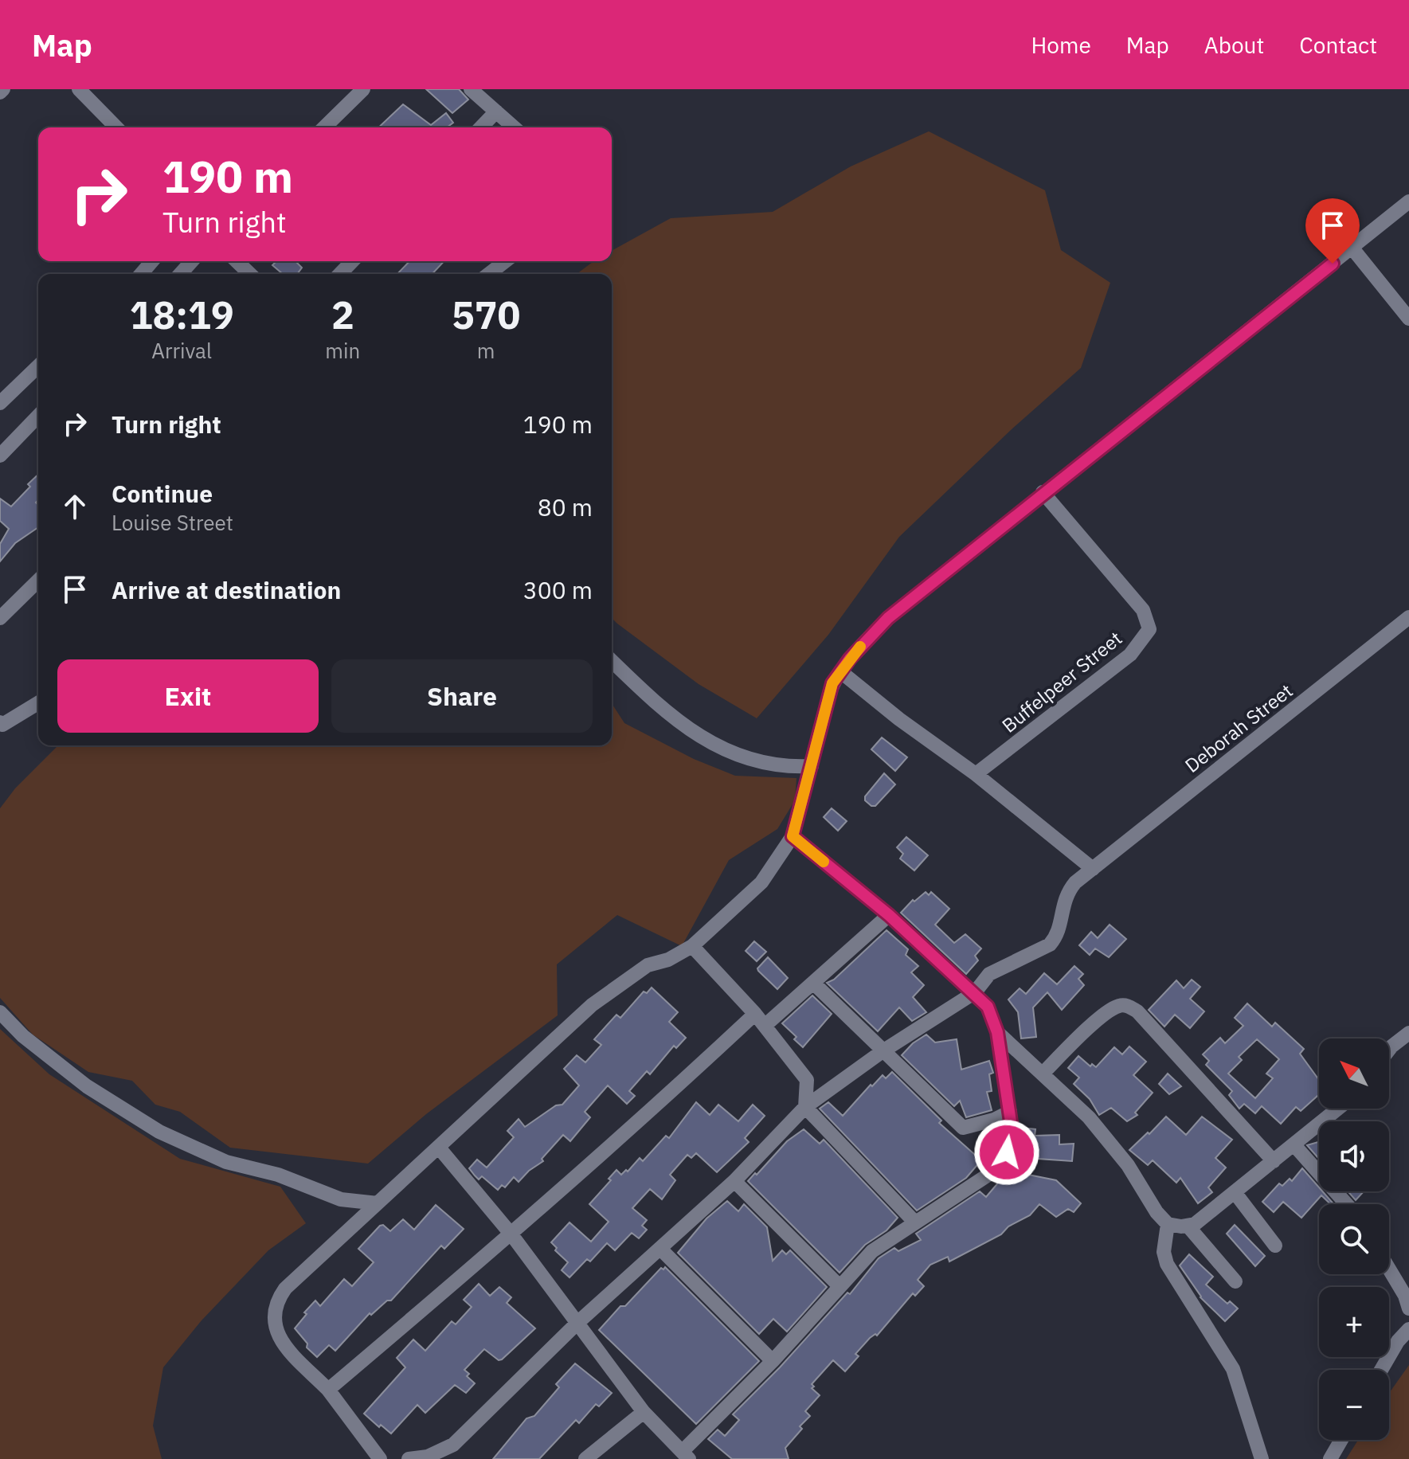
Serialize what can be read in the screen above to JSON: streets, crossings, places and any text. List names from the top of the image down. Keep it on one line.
{"streets":{"street":["Buffelpeer Street","Deborah Street"]},"north":"top left","page":{"header":"Map","nav":["Home","Map","About","Contact"],"turn":["190 m","Turn right"],"eta":["18:19","Arrival","2","min","570","m"],"list":[{"name":"Turn right","value":"190 m"},{"name":"Continue","note":"Louise Street","value":"80 m"},{"name":"Arrive at destination","value":"300 m"}],"buttons":["Exit","Share"],"map_buttons":["+","−"]}}
